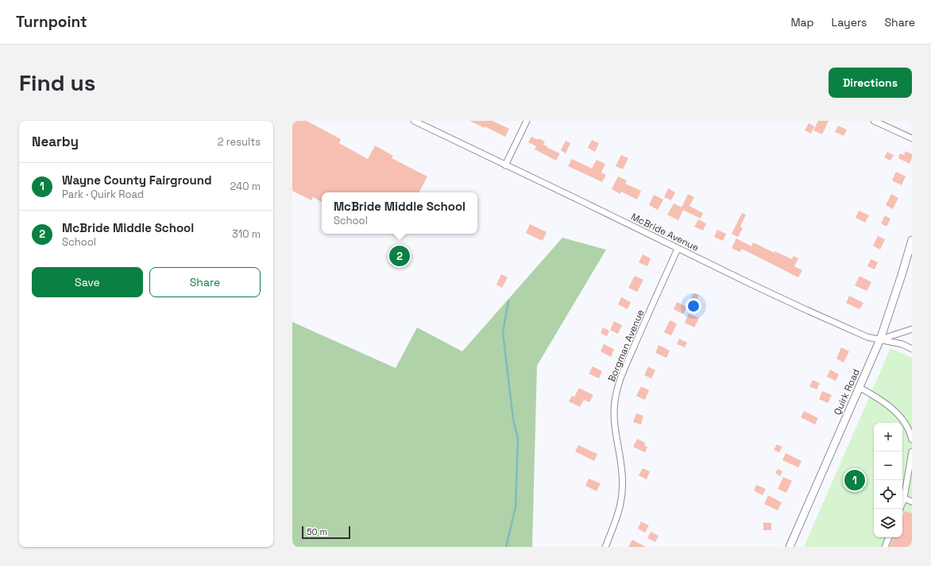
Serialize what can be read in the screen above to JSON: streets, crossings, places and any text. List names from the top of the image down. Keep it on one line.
{"streets":{"street":["McBride Avenue","Borgman Avenue","Quirk Road"]},"crossings":[["McBride Avenue","Borgman Avenue"],["McBride Avenue","Quirk Road"]],"scale_bar":"50 m","page":{"header":"Turnpoint","nav":["Map","Layers","Share"],"buttons":["Directions",["Save","Share"]],"title":"Find us","heading":["Nearby","2 results"],"list":[{"mark":"1","name":"Wayne County Fairground","note":"Park · Quirk Road","value":"240 m"},{"mark":"2","name":"McBride Middle School","note":"School","value":"310 m"}],"popup":["McBride Middle School","School"],"pins":["2","1"],"map_buttons":["+","−"],"scale":"50 m"}}
